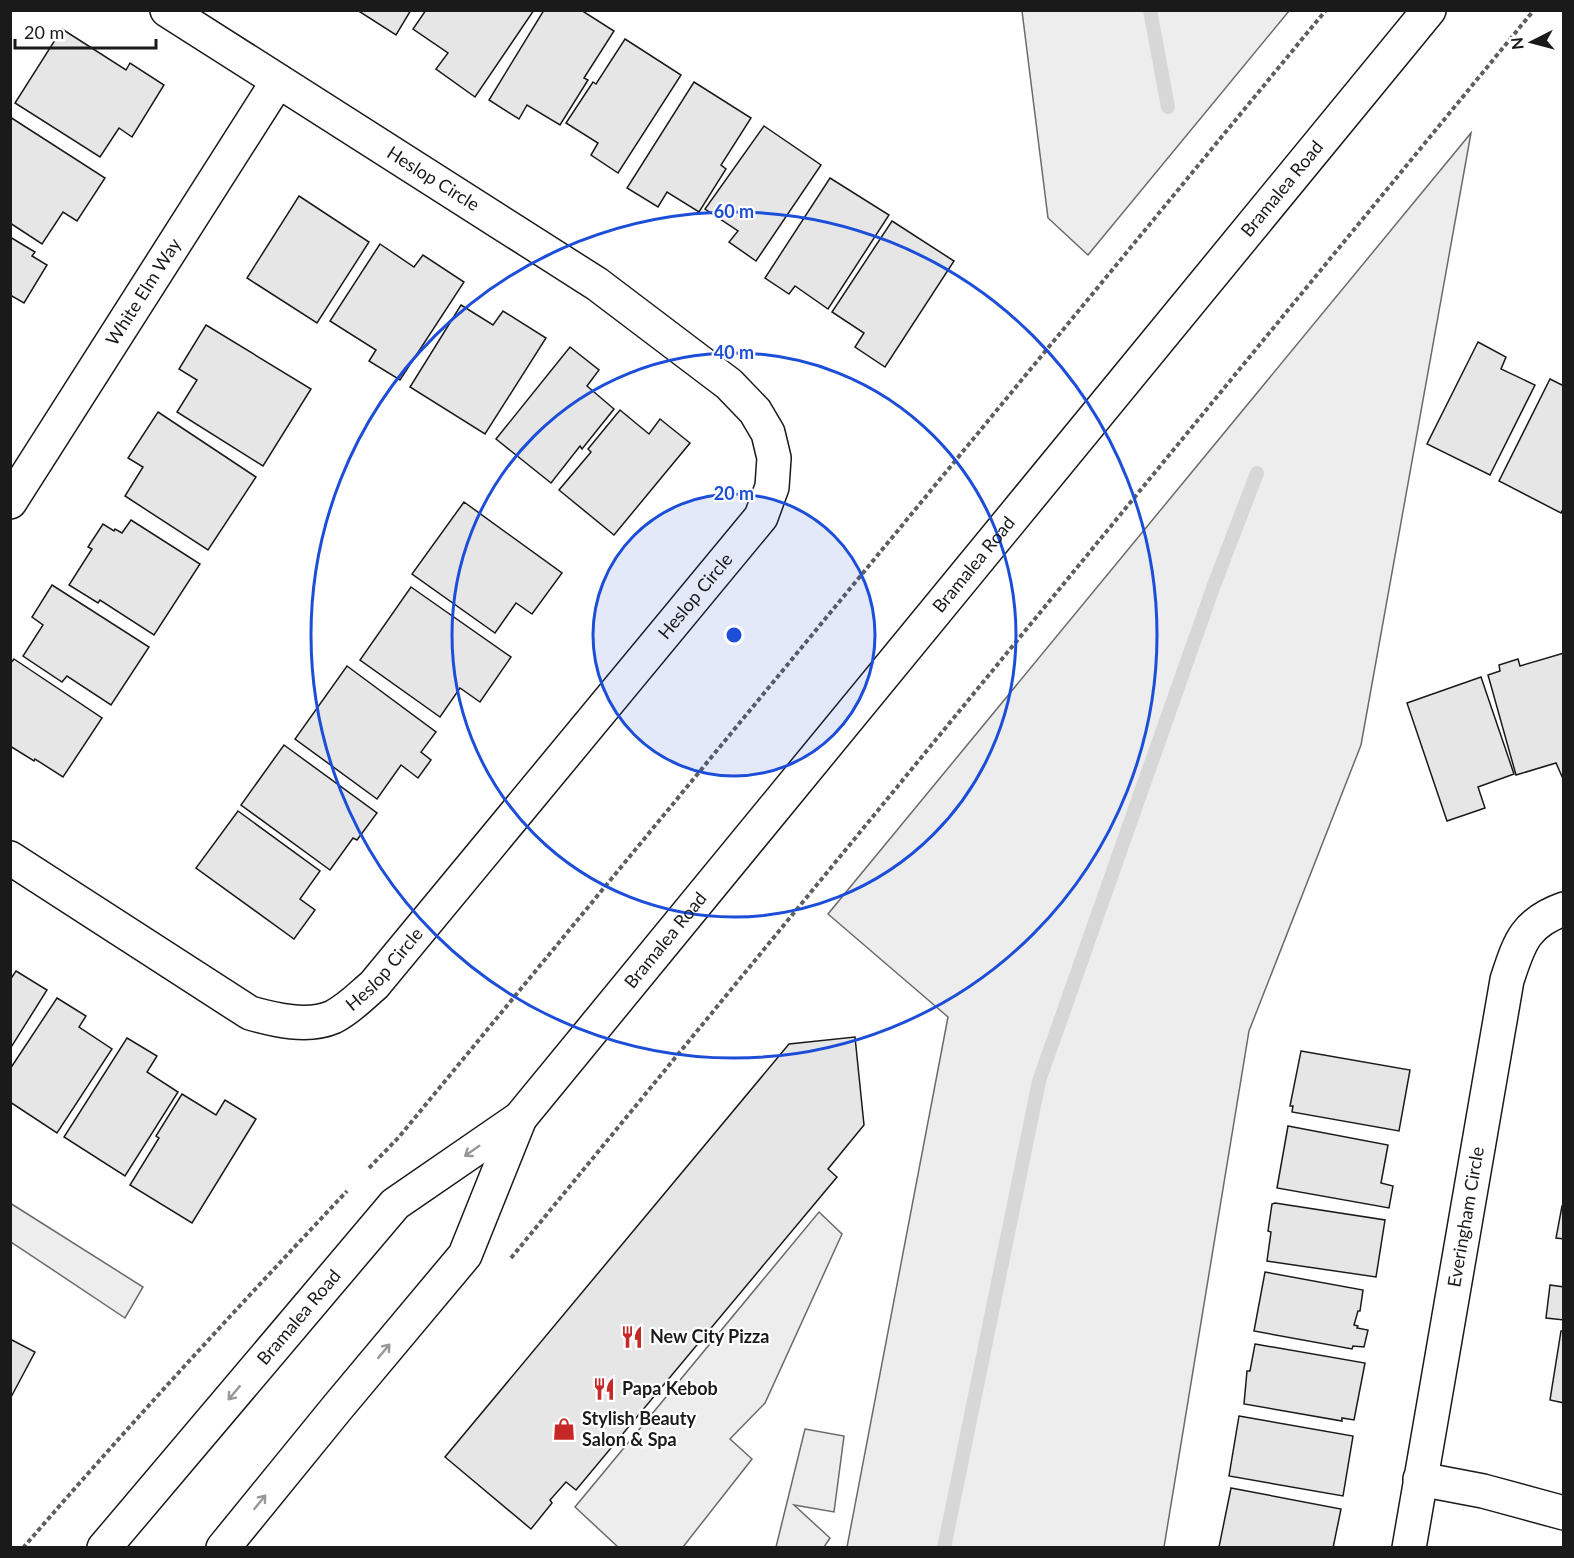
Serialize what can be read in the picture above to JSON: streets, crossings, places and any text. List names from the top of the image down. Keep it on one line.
{"streets":{"street":["Heslop Circle","Bramalea Road","White Elm Way","Everingham Circle"]},"crossings":[["Heslop Circle","White Elm Way"]],"places":{"restaurant":["New City Pizza","Papa Kebob"],"shop":["Stylish Beauty Salon & Spa"]},"scale_bar":"20 m","north":"left","rings":["60 m","40 m","20 m"]}
